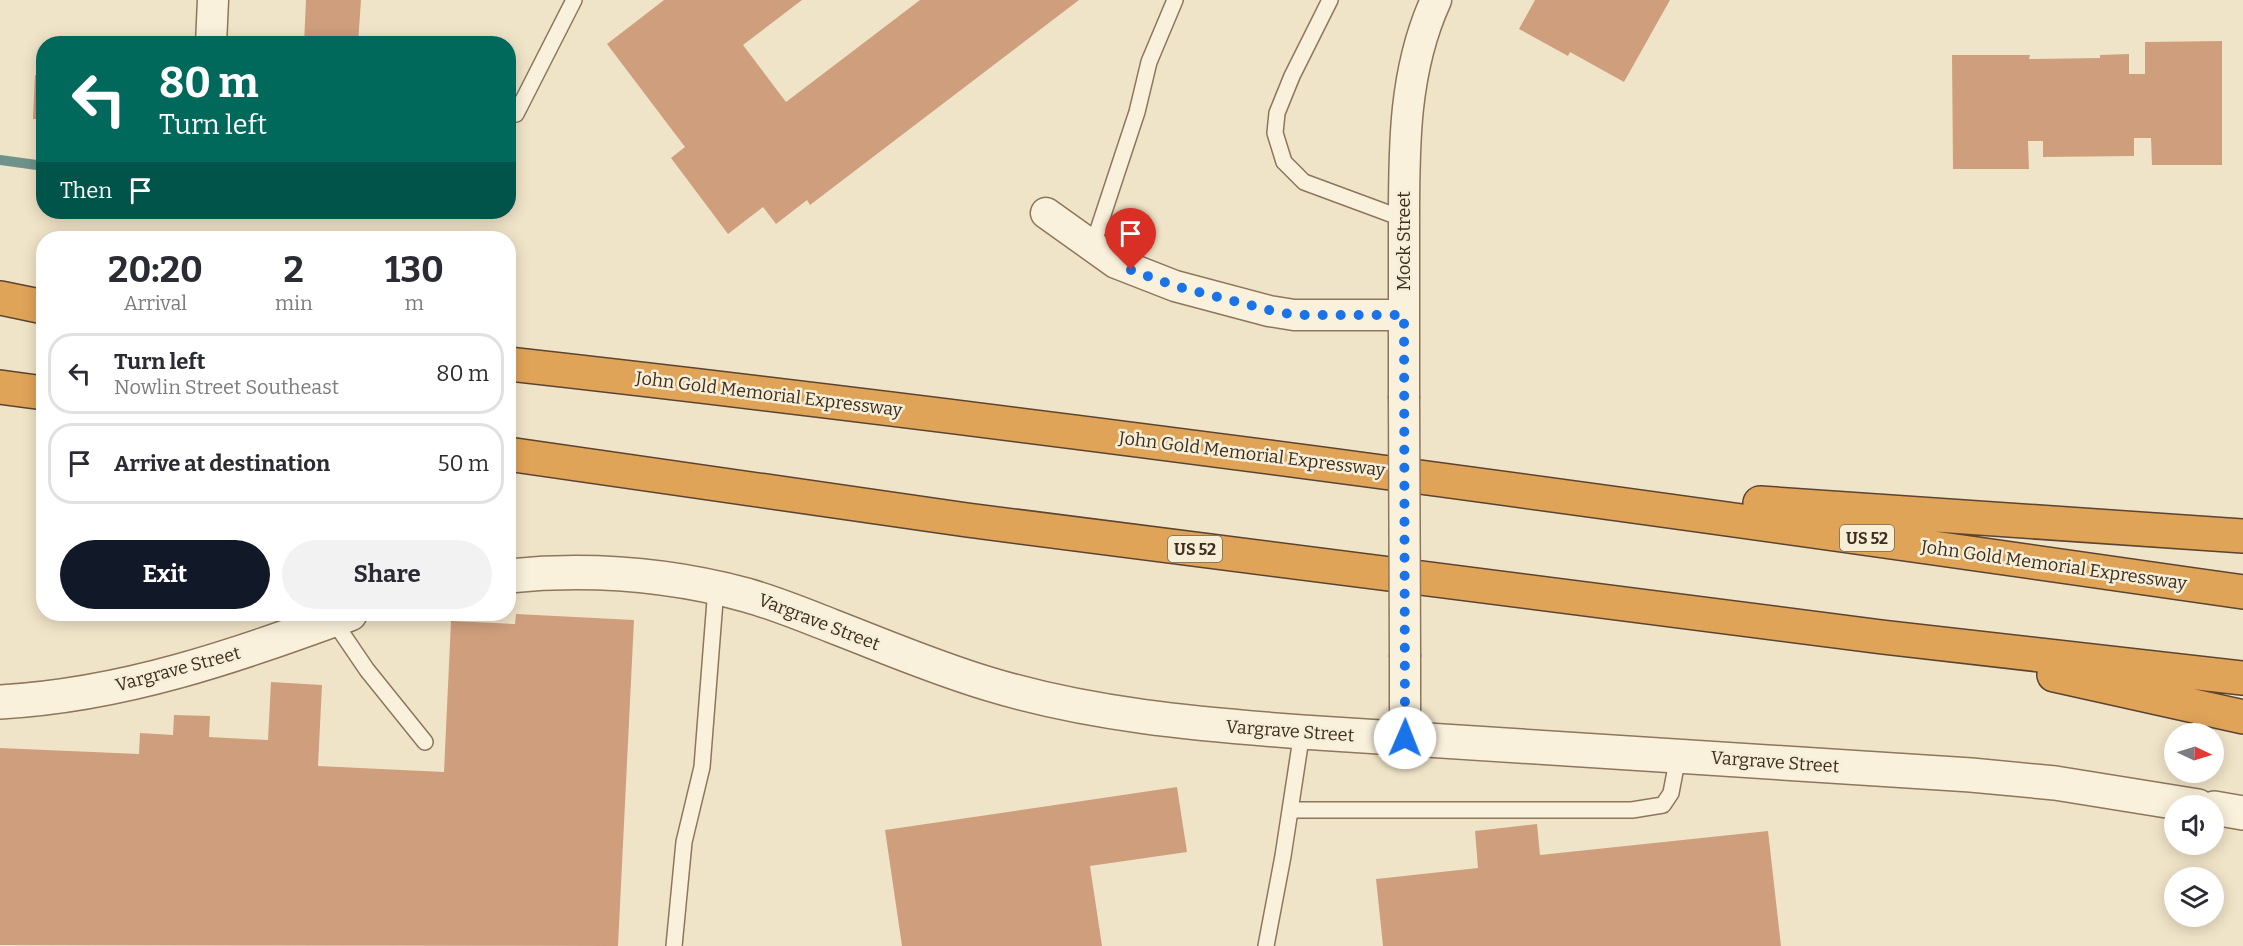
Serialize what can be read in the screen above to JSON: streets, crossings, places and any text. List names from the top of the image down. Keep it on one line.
{"streets":{"highway":["John Gold Memorial Expressway","US 52"],"street":["Mock Street","Vargrave Street"]},"crossings":[["Mock Street","Vargrave Street"]],"north":"right","page":{"turn":["80 m","Turn left"],"then":"Then","eta":["20:20","Arrival","2","min","130","m"],"list":[{"name":"Turn left","note":"Nowlin Street Southeast","value":"80 m"},{"name":"Arrive at destination","value":"50 m"}],"buttons":["Exit","Share"]}}
